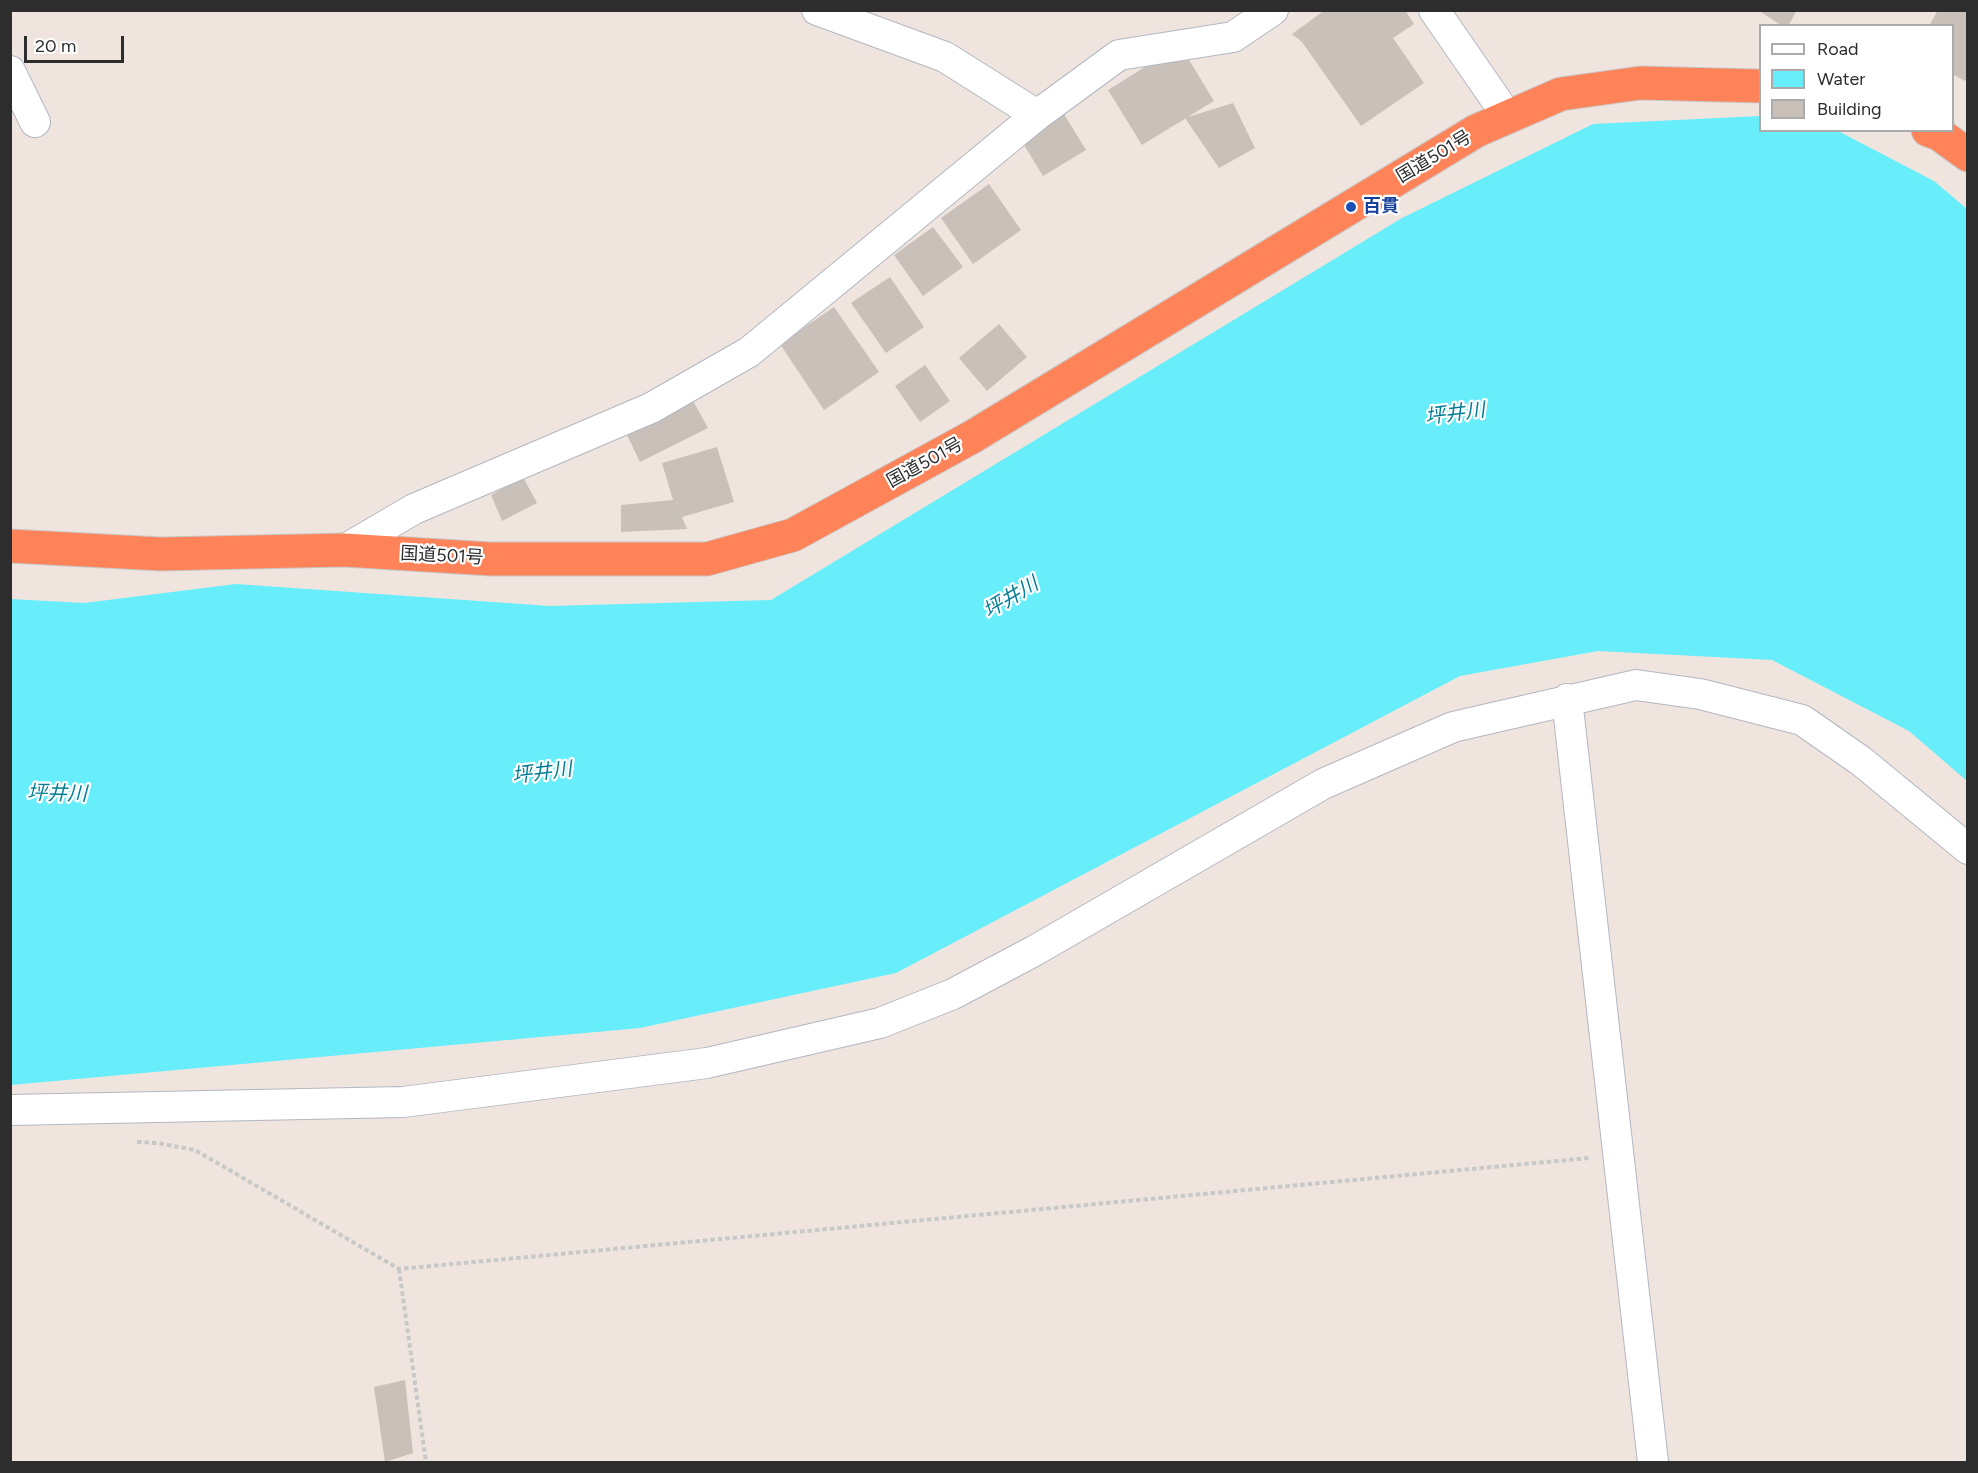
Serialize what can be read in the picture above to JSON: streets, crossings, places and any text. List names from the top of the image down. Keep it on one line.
{"streets":{"highway":["国道501号"]},"water":["坪井川"],"places":["百貫"],"legend":["Road","Water","Building"],"scale_bar":"20 m"}
